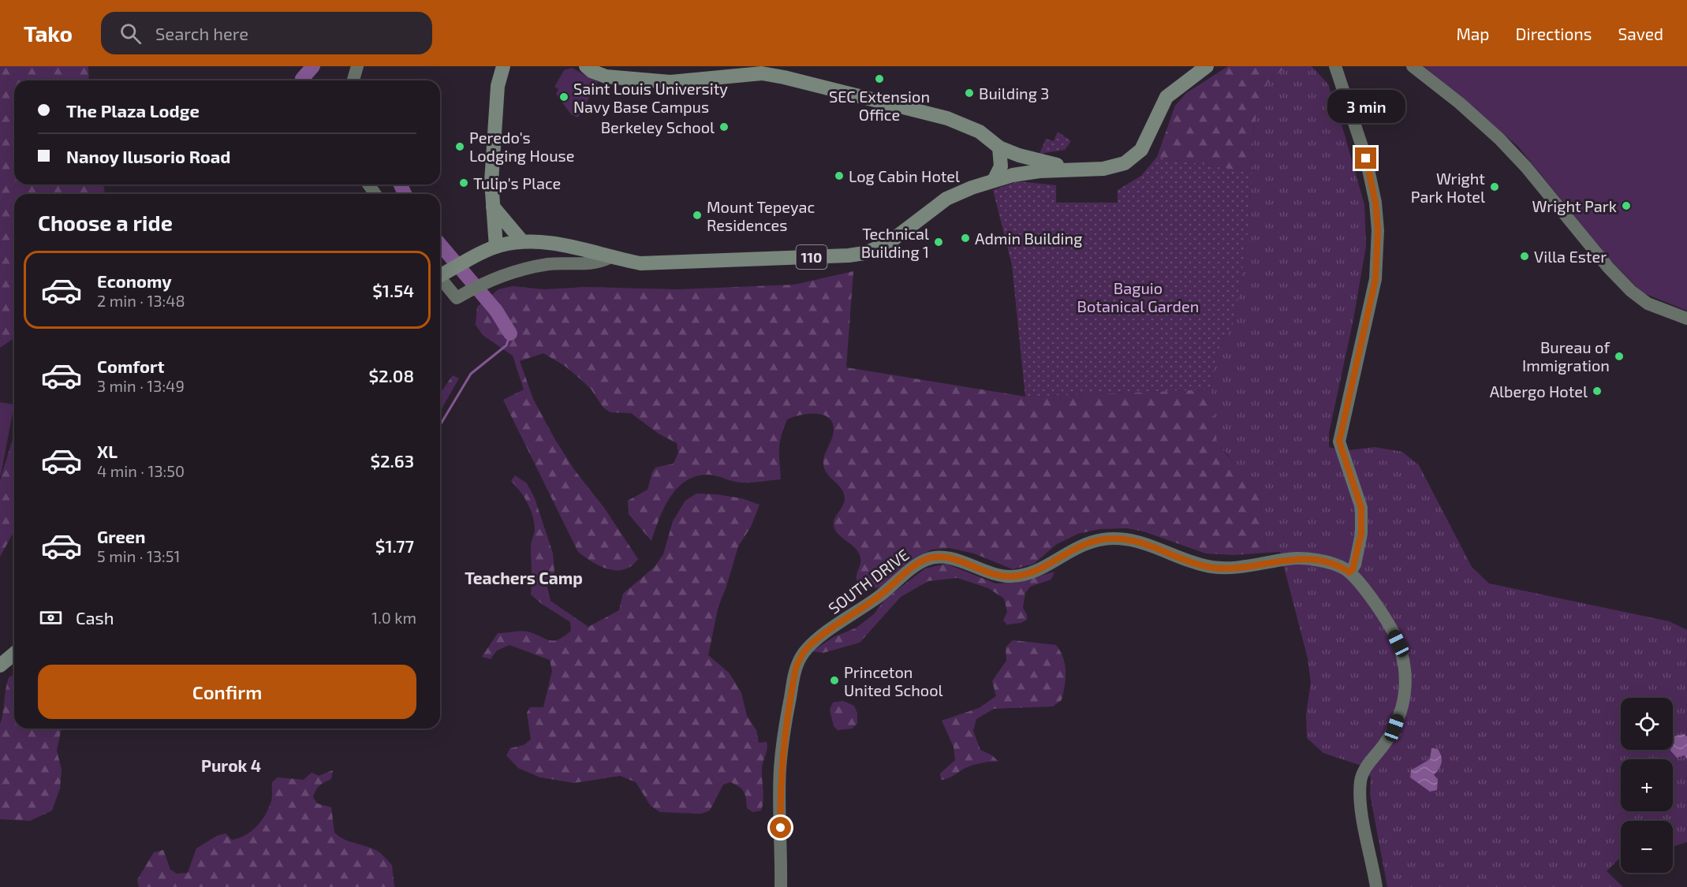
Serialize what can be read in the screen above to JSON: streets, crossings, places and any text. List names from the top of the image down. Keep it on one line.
{"streets":{"main road":["110","SOUTH DRIVE"]},"districts":["Teachers Camp","Purok 4"],"parks":["Baguio Botanical Garden"],"places":["SEC Extension Office","Building 3","Saint Louis University Navy Base Campus","Berkeley School","Peredo's Lodging House","Log Cabin Hotel","Tulip's Place","Wright Park Hotel","Wright Park","Mount Tepeyac Residences","Admin Building","Technical Building 1","Villa Ester","Bureau of Immigration","Albergo Hotel","Princeton United School"],"page":{"header":"Tako","search":"Search here","nav":["Map","Directions","Saved"],"banner":["The Plaza Lodge","Nanoy Ilusorio Road"],"bubble":"3 min","heading":"Choose a ride","list":[{"name":"Economy","note":"2 min · 13:48","value":"$1.54"},{"name":"Comfort","note":"3 min · 13:49","value":"$2.08"},{"name":"XL","note":"4 min · 13:50","value":"$2.63"},{"name":"Green","note":"5 min · 13:51","value":"$1.77"}],"pay":["Cash","1.0 km"],"buttons":"Confirm","map_buttons":["+","−"]}}
